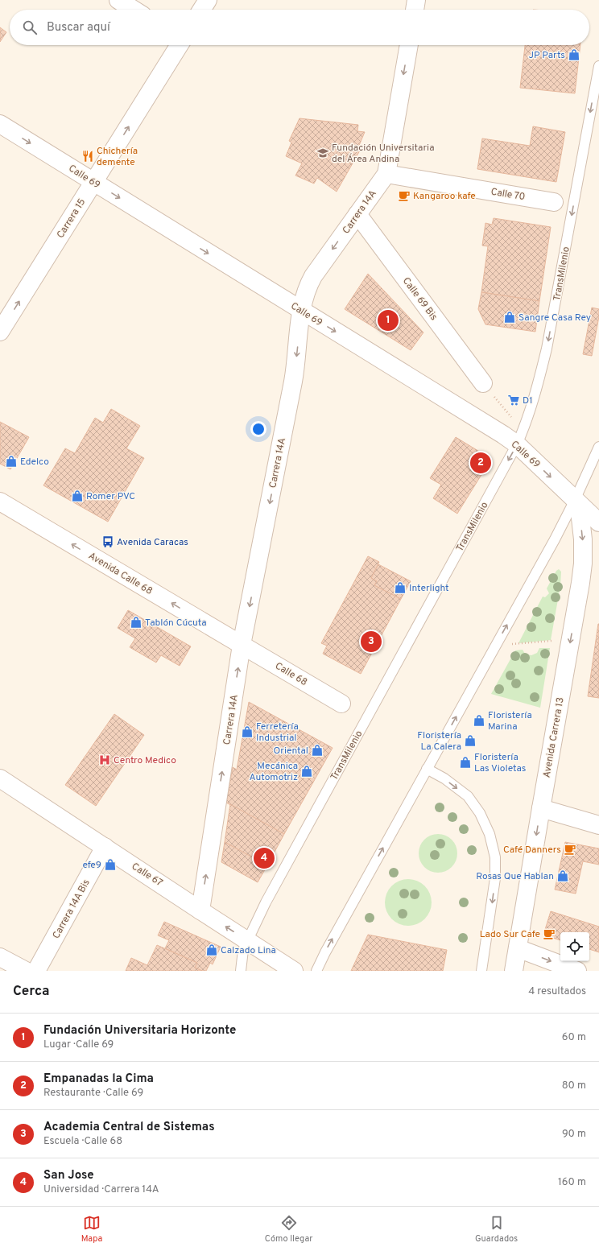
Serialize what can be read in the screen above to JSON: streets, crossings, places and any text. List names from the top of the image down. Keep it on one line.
{"streets":{"street":["Calle 69","Calle 70","Carrera 14A","Carrera 15","Calle 69 Bis","Avenida Calle 68","Calle 68","Avenida Carrera 13","Calle 67","Carrera 14A Bis"],"lane":["TransMilenio"]},"crossings":[["Calle 69","Carrera 14A"],["Calle 69","Carrera 15"],["Calle 69","TransMilenio"],["Calle 69","Avenida Carrera 13"],["Calle 70","Carrera 14A"],["Carrera 14A","Calle 69 Bis"],["Carrera 14A","Avenida Calle 68"],["Carrera 14A","Calle 68"],["Carrera 14A","Calle 67"],["TransMilenio","Calle 67"],["Avenida Calle 68","Calle 68"],["Calle 67","Carrera 14A Bis"]],"one_way":["Calle 69","Carrera 15","Avenida Calle 68","Avenida Carrera 13"],"places":{"shop":["JP Parts","Sangre Casa Rey","Edelco","Romer PVC","Interlight","Tablón Cúcuta","Floristería Marina","Ferretería Industrial","Floristería La Calera","Oriental","Floristería Las Violetas","Mecánica Automotriz","efe9","Rosas Que Hablan","Calzado Lina"],"school or university":["Fundación Universitaria del Área Andina"],"restaurant":["Chichería demente"],"cafe":["Kangaroo kafe","Café Danners","Lado Sur Cafe"],"supermarket":["D1"],"bus stop":["Avenida Caracas"],"hospital":["Centro Medico"]},"page":{"search":"Buscar aquí","pins":["1","2","3","4"],"heading":["Cerca","4 resultados"],"list":[{"mark":"1","name":"Fundación Universitaria Horizonte","note":"Lugar · Calle 69","value":"60 m"},{"mark":"2","name":"Empanadas la Cima","note":"Restaurante · Calle 69","value":"80 m"},{"mark":"3","name":"Academia Central de Sistemas","note":"Escuela · Calle 68","value":"90 m"},{"mark":"4","name":"San Jose","note":"Universidad · Carrera 14A","value":"160 m"}],"nav":["Mapa","Cómo llegar","Guardados"]}}
